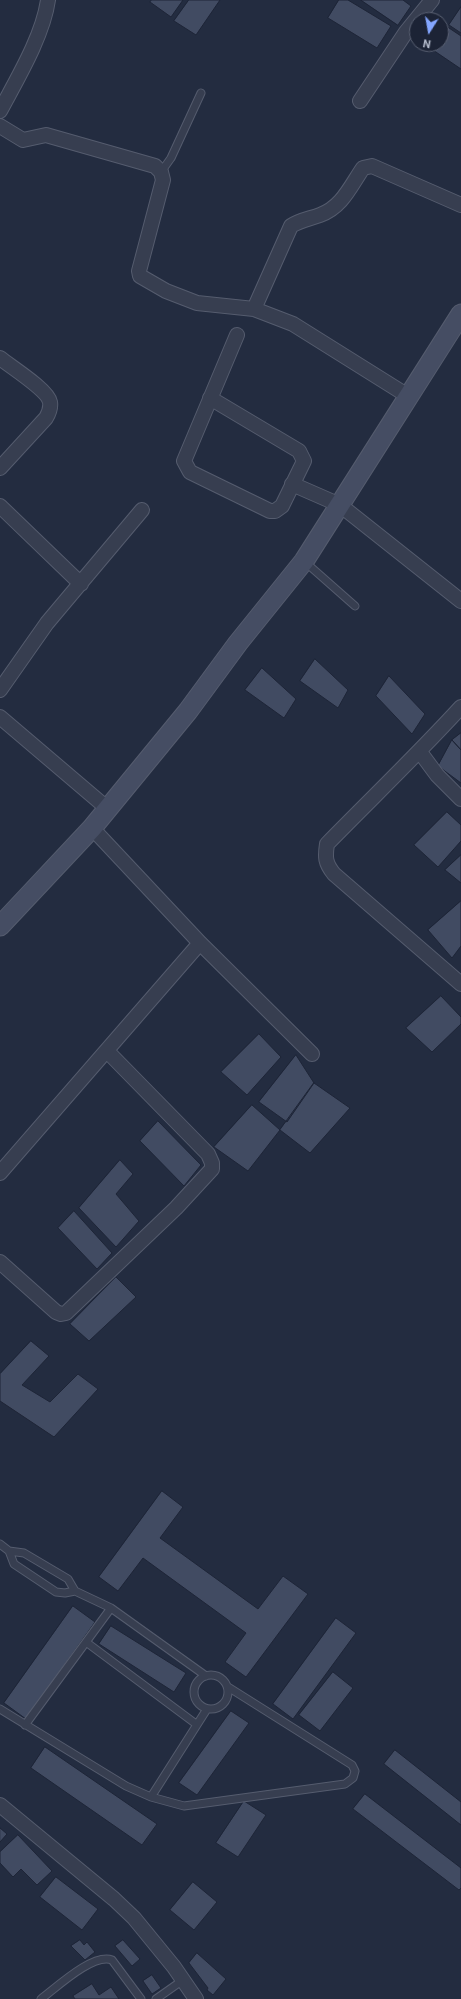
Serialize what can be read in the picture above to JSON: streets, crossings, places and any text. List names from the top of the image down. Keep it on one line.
{"north":"bottom"}
